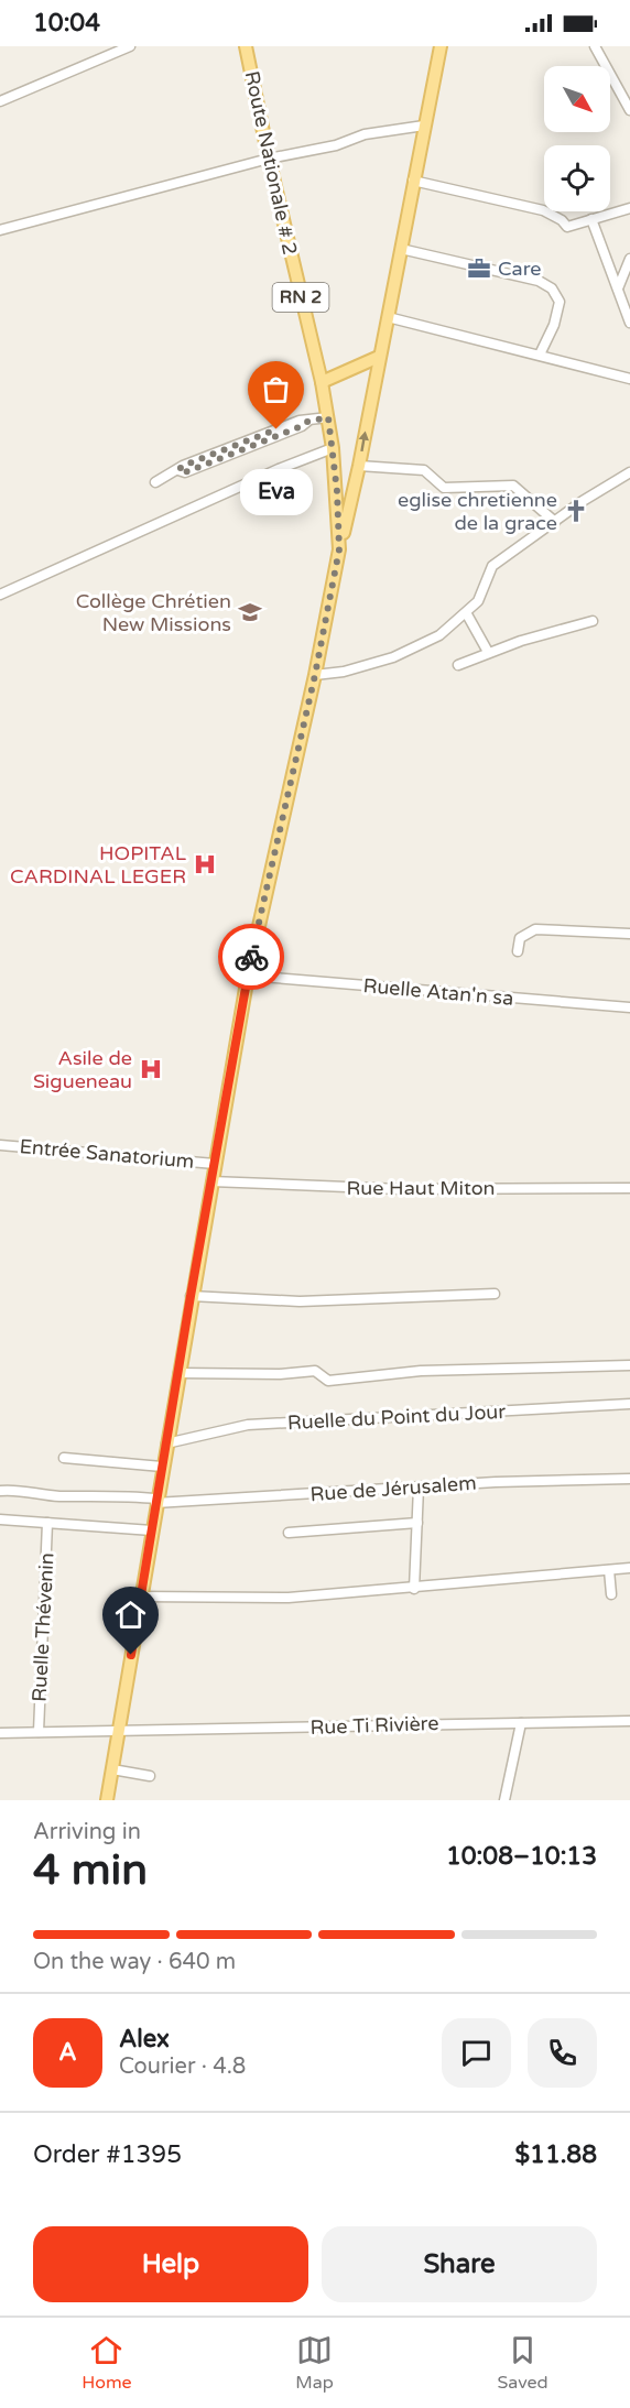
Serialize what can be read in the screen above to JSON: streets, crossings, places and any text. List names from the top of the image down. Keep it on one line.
{"streets":{"main road":["Route Nationale # 2","RN 2"],"street":["Ruelle Atan'n sa","Entrée Sanatorium","Rue Haut Miton","Ruelle du Point du Jour","Rue de Jérusalem","Ruelle Thévenin","Rue Ti Rivière"]},"crossings":[["Route Nationale # 2","Ruelle Atan'n sa"],["Route Nationale # 2","Entrée Sanatorium"],["Route Nationale # 2","Rue Haut Miton"],["Route Nationale # 2","Ruelle du Point du Jour"],["Route Nationale # 2","Rue de Jérusalem"],["Route Nationale # 2","Rue Ti Rivière"],["Ruelle Thévenin","Rue Ti Rivière"]],"places":{"office":["Care"],"other":["Eva"],"church":["eglise chretienne de la grace"],"school or university":["Collège Chrétien New Missions"],"hospital":["HOPITAL CARDINAL LEGER","Asile de Sigueneau"]},"north":"bottom right","page":{"status":"10:04","bubble":"Eva","heading":["4 min","Arriving in","10:08–10:13"],"panel":["Alex","Courier · 4.8","Order #1395","$11.88"],"bar":"On the way · 640 m","round":"A","buttons":["Help","Share"],"tabs":["Home","Map","Saved"]}}
